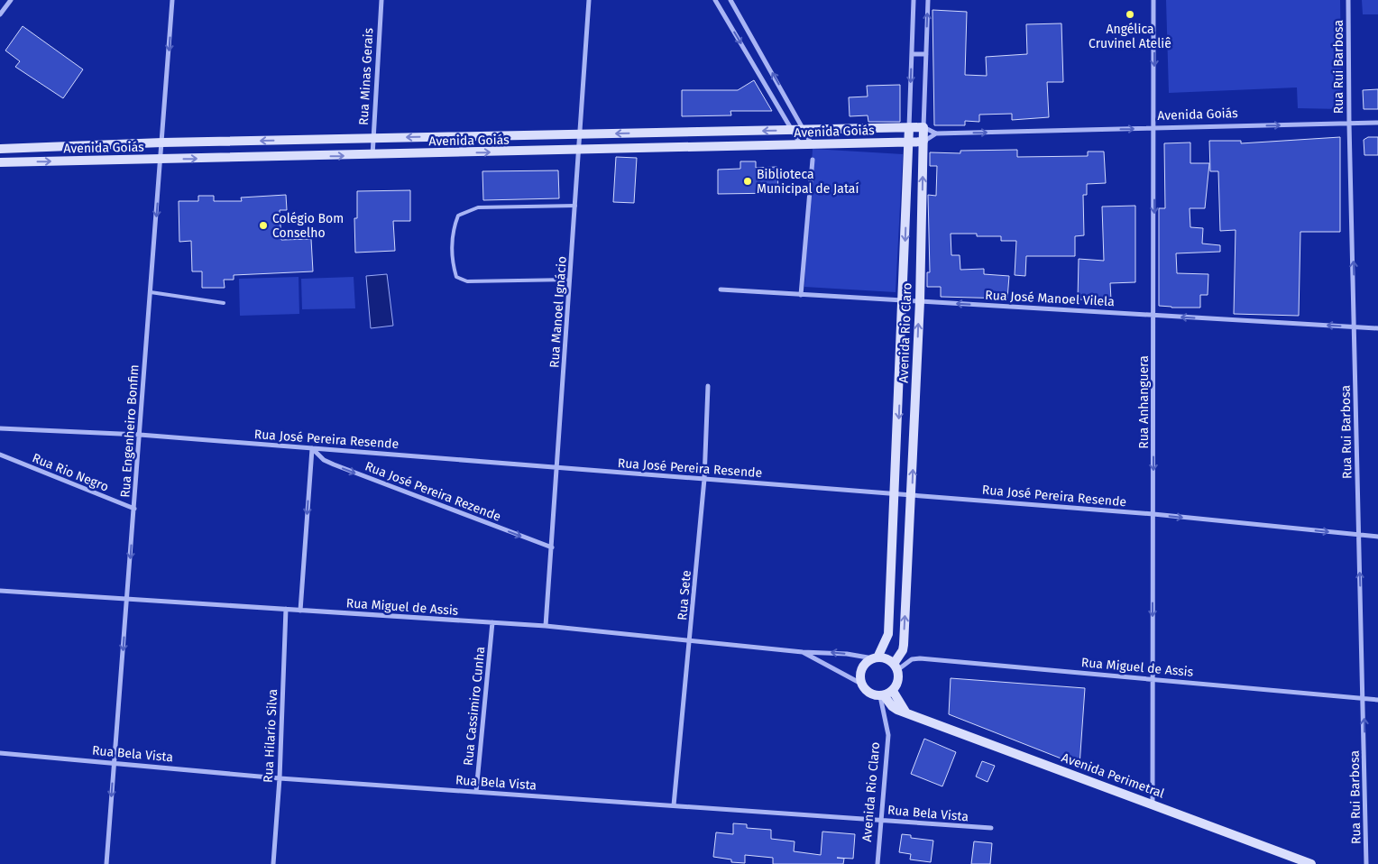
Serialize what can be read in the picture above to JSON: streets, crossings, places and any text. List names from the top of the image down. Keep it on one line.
{"streets":{"main road":["Avenida Goiás","Avenida Rio Claro","Avenida Perimetral"],"street":["Rua Rui Barbosa","Rua Minas Gerais","Rua José Manoel Vilela","Rua Manoel Ignácio","Rua Anhanguera","Rua Engenheiro Bonfim","Rua José Pereira Resende","Rua Rio Negro","Rua José Pereira Rezende","Rua Sete","Rua Miguel de Assis","Rua Cassimiro Cunha","Rua Hilario Silva","Rua Bela Vista"]},"crossings":[["Rua Rui Barbosa","Avenida Goiás"],["Rua Rui Barbosa","Rua José Manoel Vilela"],["Rua Rui Barbosa","Rua José Pereira Resende"],["Rua Rui Barbosa","Rua Miguel de Assis"],["Rua Minas Gerais","Avenida Goiás"],["Avenida Goiás","Rua Manoel Ignácio"],["Avenida Goiás","Avenida Rio Claro"],["Avenida Goiás","Rua Anhanguera"],["Avenida Goiás","Rua Engenheiro Bonfim"],["Rua José Manoel Vilela","Avenida Rio Claro"],["Rua José Manoel Vilela","Rua Anhanguera"],["Rua Manoel Ignácio","Rua José Pereira Resende"],["Rua Manoel Ignácio","Rua José Pereira Rezende"],["Rua Manoel Ignácio","Rua Miguel de Assis"],["Avenida Rio Claro","Rua José Pereira Resende"],["Avenida Rio Claro","Rua Miguel de Assis"],["Avenida Rio Claro","Rua Bela Vista"],["Avenida Rio Claro","Avenida Perimetral"],["Rua Anhanguera","Rua José Pereira Resende"],["Rua Anhanguera","Rua Miguel de Assis"],["Rua Anhanguera","Avenida Perimetral"],["Rua Engenheiro Bonfim","Rua José Pereira Resende"],["Rua Engenheiro Bonfim","Rua Rio Negro"],["Rua Engenheiro Bonfim","Rua Miguel de Assis"],["Rua Engenheiro Bonfim","Rua Bela Vista"],["Rua José Pereira Resende","Rua José Pereira Rezende"],["Rua José Pereira Resende","Rua Sete"],["Rua Sete","Rua Miguel de Assis"],["Rua Sete","Rua Bela Vista"],["Rua Miguel de Assis","Rua Cassimiro Cunha"],["Rua Miguel de Assis","Rua Hilario Silva"],["Rua Miguel de Assis","Avenida Perimetral"],["Rua Cassimiro Cunha","Rua Bela Vista"],["Rua Hilario Silva","Rua Bela Vista"]],"one_way":["Rua Rui Barbosa","Rua José Manoel Vilela","Rua Anhanguera","Rua Engenheiro Bonfim","Rua José Pereira Rezende"],"places":["Angélica Cruvinel Ateliê","Biblioteca Municipal de Jataí","Colégio Bom Conselho"]}
